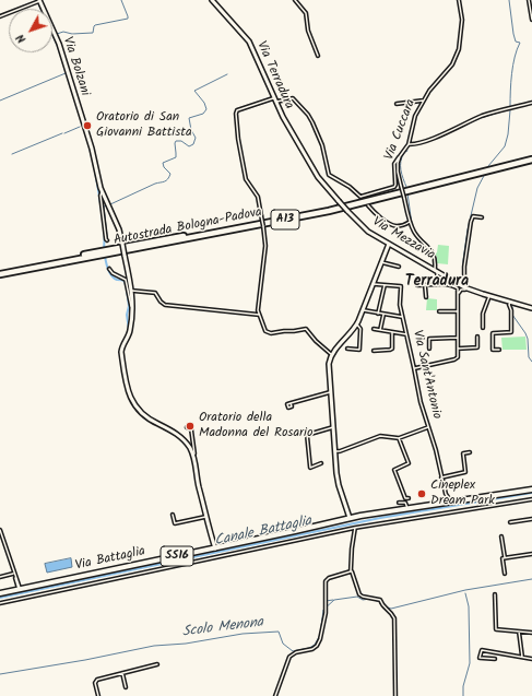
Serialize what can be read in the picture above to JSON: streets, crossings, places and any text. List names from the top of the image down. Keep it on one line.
{"streets":{"highway":["A13","Autostrada Bologna-Padova"],"main road":["SS16","Via Battaglia"],"street":["Via Bolzani","Via Terradura","Via Cuccara","Via Mezzavia","Via Sant'Antonio"]},"crossings":[["Via Bolzani","Via Battaglia"],["Via Terradura","Via Mezzavia"],["Via Cuccara","Via Mezzavia"],["Via Sant'Antonio","SS16"],["SS16","Via Battaglia"]],"districts":["Terradura"],"water":["Canale Battaglia","Scolo Menona"],"places":["Oratorio di San Giovanni Battista","Oratorio della Madonna del Rosario","Cineplex Dream Park"],"north":"bottom left"}
